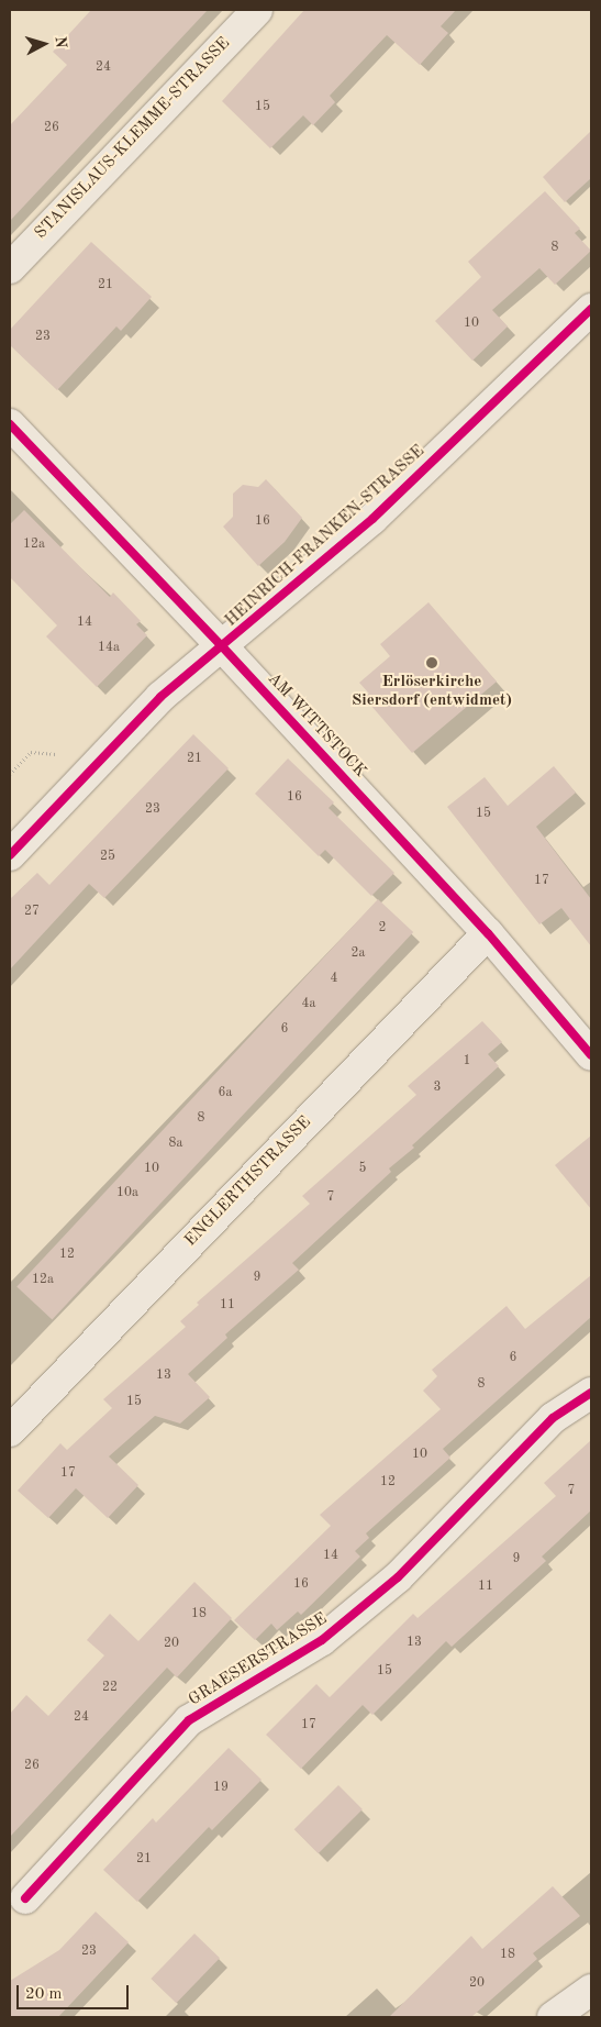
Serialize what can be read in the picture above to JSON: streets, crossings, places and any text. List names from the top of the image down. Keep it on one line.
{"streets":{"street":["STANISLAUS-KLEMME-STRASSE","HEINRICH-FRANKEN-STRASSE","AM WITTSTOCK","ENGLERTHSTRASSE","GRAESERSTRASSE"]},"crossings":[["HEINRICH-FRANKEN-STRASSE","AM WITTSTOCK"],["AM WITTSTOCK","ENGLERTHSTRASSE"]],"places":["Erlöserkirche Siersdorf (entwidmet)"],"house_numbers":["24","15","26","8","21","10","23","16","12a","14","14a","21","16","23","15","25","17","27","2","2a","4","4a","6","1","3","6a","8","8a","10","5","10a","7","12","9","12a","11","6","13","8","15","10","17","12","7","14","9","16","11","18","13","20","15","22","24","17","26","19","21","23","18","20"],"scale_bar":"20 m","north":"right"}
